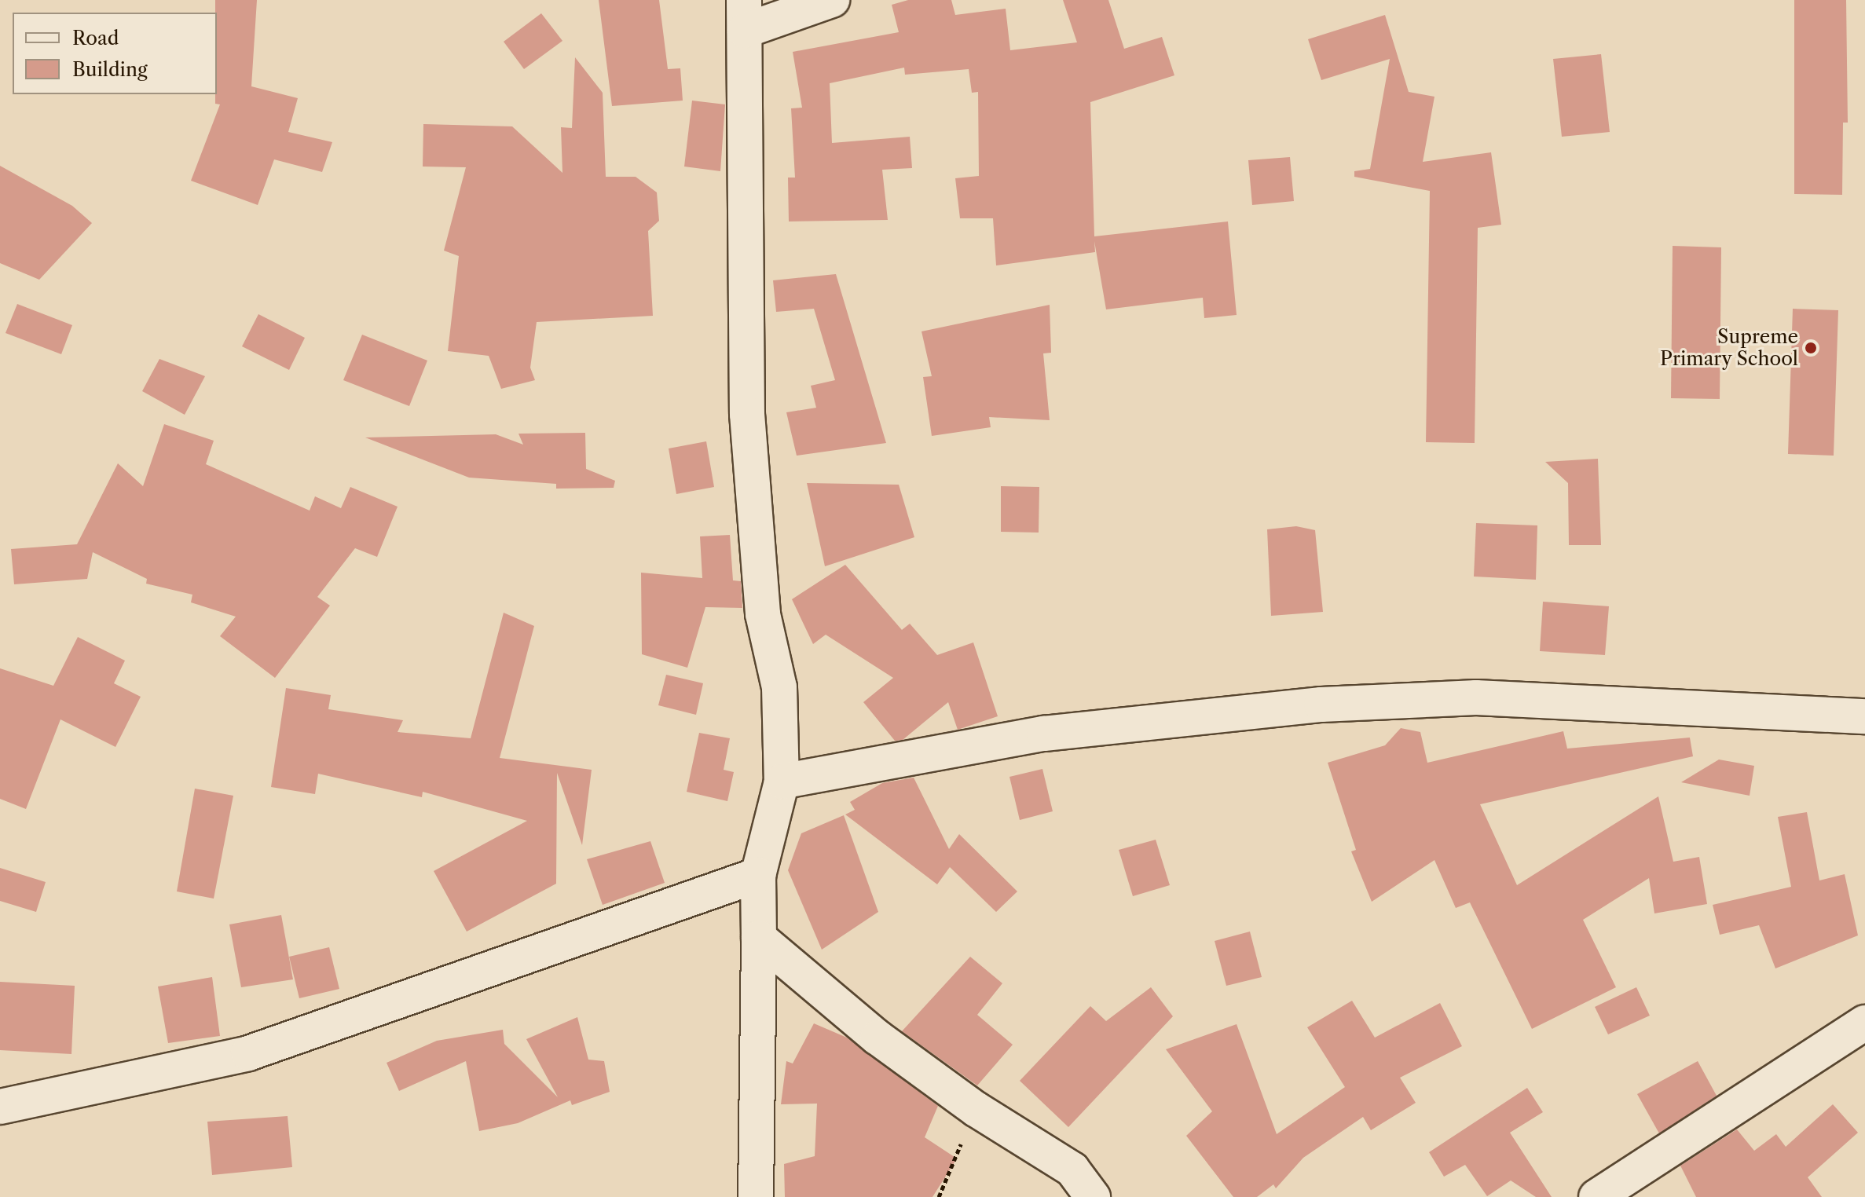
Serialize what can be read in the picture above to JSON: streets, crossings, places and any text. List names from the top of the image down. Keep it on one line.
{"places":["Supreme Primary School"],"legend":["Road","Building"]}
